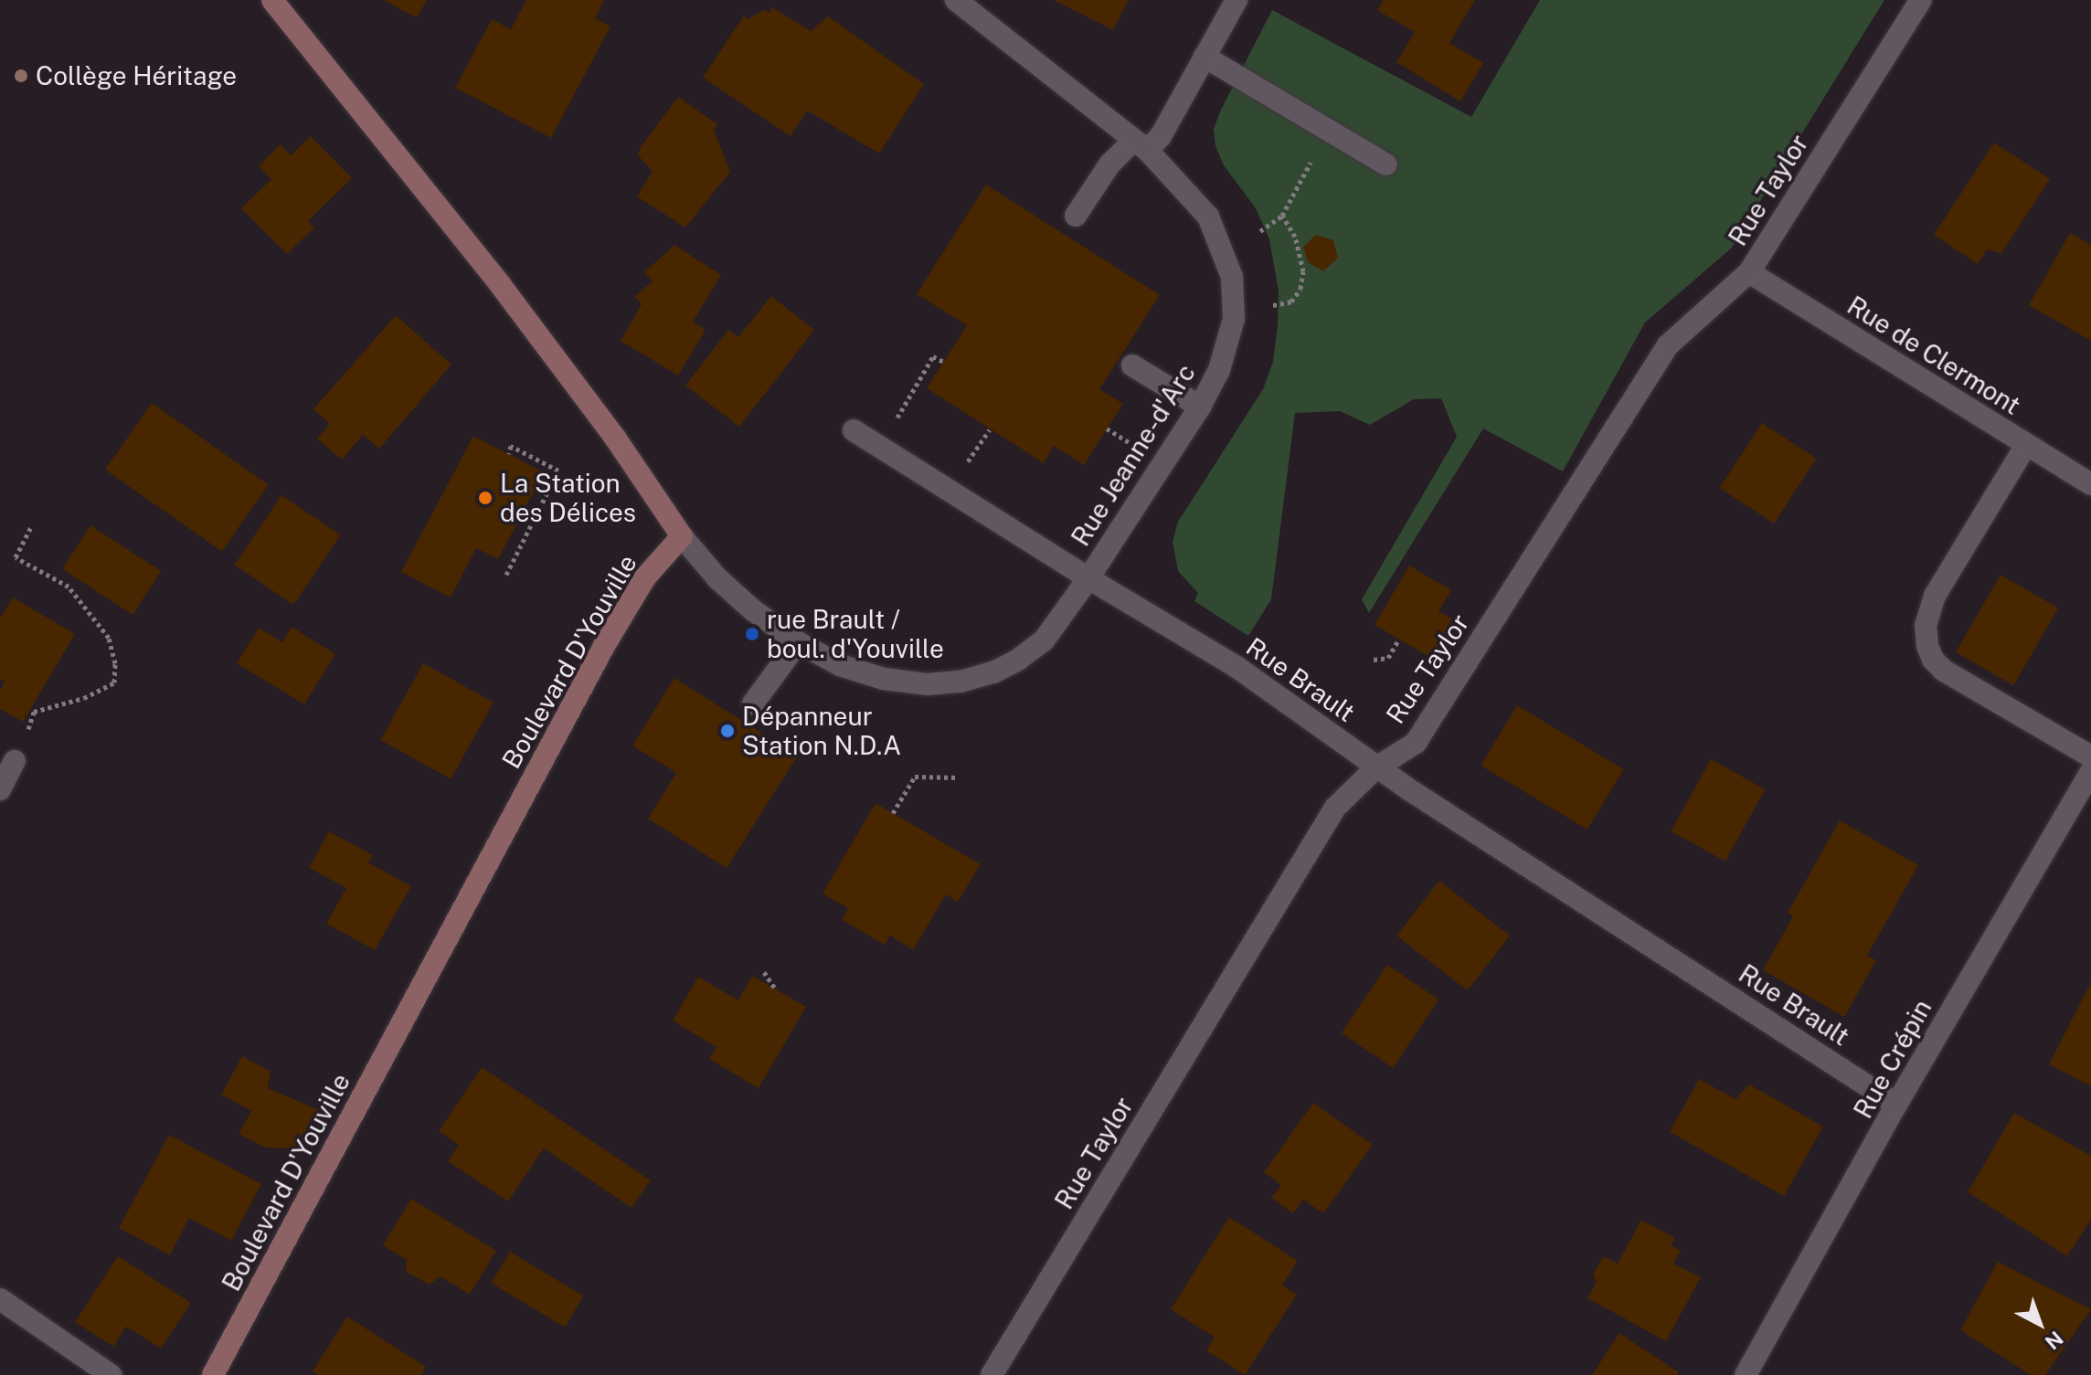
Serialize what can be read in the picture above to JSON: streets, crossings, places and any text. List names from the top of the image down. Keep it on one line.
{"streets":{"street":["Rue Taylor","Rue de Clermont","Rue Jeanne-d'Arc","Boulevard D'Youville","Rue Brault","Rue Crépin"]},"crossings":[["Rue Taylor","Rue de Clermont"],["Rue Taylor","Rue Brault"],["Rue Jeanne-d'Arc","Rue Brault"],["Rue Brault","Rue Crépin"]],"places":["Collège Héritage","La Station des Délices","rue Brault / boul. d'Youville","Dépanneur Station N.D.A"],"north":"bottom right"}
